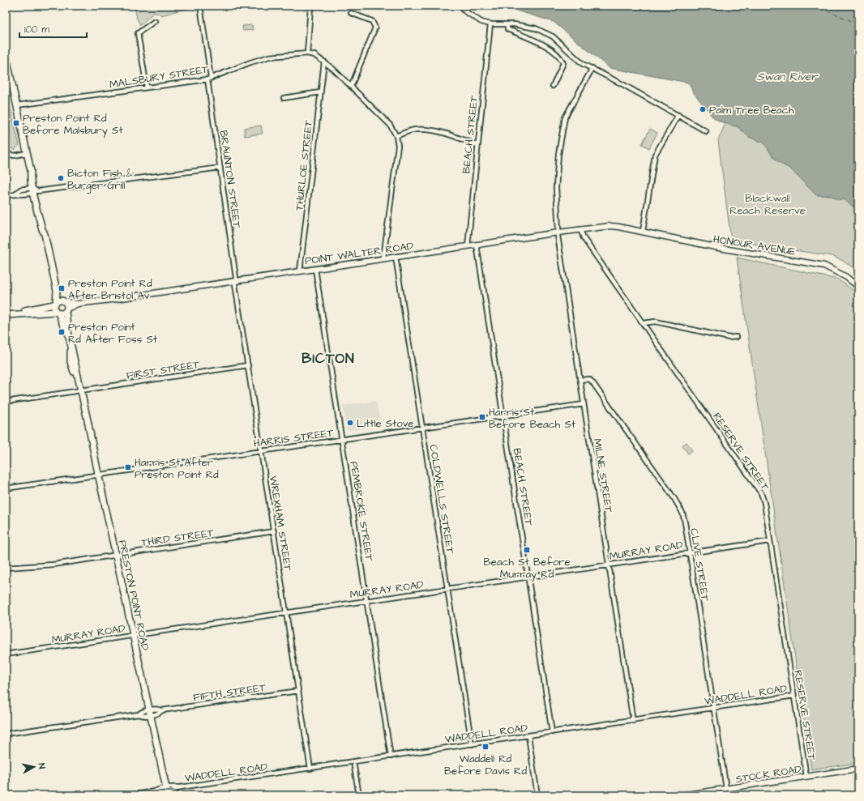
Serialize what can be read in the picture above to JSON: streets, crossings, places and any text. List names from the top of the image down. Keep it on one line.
{"streets":{"main road":["POINT WALTER ROAD","PRESTON POINT ROAD"],"street":["MALSBURY STREET","BEACH STREET","THURLOE STREET","BRAUNTON STREET","HONOUR AVENUE","FIRST STREET","HARRIS STREET","RESERVE STREET","MILNE STREET","COLDWELLS STREET","PEMBROKE STREET","WREXHAM STREET","THIRD STREET","MURRAY ROAD","CLIVE STREET","FIFTH STREET","WADDELL ROAD","STOCK ROAD"]},"crossings":[["MALSBURY STREET","THURLOE STREET"],["MALSBURY STREET","BRAUNTON STREET"],["BEACH STREET","POINT WALTER ROAD"],["BEACH STREET","HARRIS STREET"],["BEACH STREET","MURRAY ROAD"],["BEACH STREET","WADDELL ROAD"],["THURLOE STREET","POINT WALTER ROAD"],["BRAUNTON STREET","POINT WALTER ROAD"],["BRAUNTON STREET","WREXHAM STREET"],["HONOUR AVENUE","POINT WALTER ROAD"],["POINT WALTER ROAD","RESERVE STREET"],["POINT WALTER ROAD","MILNE STREET"],["POINT WALTER ROAD","COLDWELLS STREET"],["POINT WALTER ROAD","PEMBROKE STREET"],["POINT WALTER ROAD","WREXHAM STREET"],["POINT WALTER ROAD","PRESTON POINT ROAD"],["FIRST STREET","WREXHAM STREET"],["FIRST STREET","PRESTON POINT ROAD"],["HARRIS STREET","MILNE STREET"],["HARRIS STREET","COLDWELLS STREET"],["HARRIS STREET","PEMBROKE STREET"],["HARRIS STREET","WREXHAM STREET"],["HARRIS STREET","PRESTON POINT ROAD"],["RESERVE STREET","MURRAY ROAD"],["RESERVE STREET","WADDELL ROAD"],["RESERVE STREET","STOCK ROAD"],["MILNE STREET","MURRAY ROAD"],["MILNE STREET","CLIVE STREET"],["MILNE STREET","WADDELL ROAD"],["COLDWELLS STREET","MURRAY ROAD"],["COLDWELLS STREET","WADDELL ROAD"],["PEMBROKE STREET","MURRAY ROAD"],["PEMBROKE STREET","WADDELL ROAD"],["WREXHAM STREET","THIRD STREET"],["WREXHAM STREET","MURRAY ROAD"],["WREXHAM STREET","FIFTH STREET"],["WREXHAM STREET","WADDELL ROAD"],["THIRD STREET","PRESTON POINT ROAD"],["MURRAY ROAD","CLIVE STREET"],["MURRAY ROAD","PRESTON POINT ROAD"],["CLIVE STREET","WADDELL ROAD"],["CLIVE STREET","STOCK ROAD"],["PRESTON POINT ROAD","FIFTH STREET"],["PRESTON POINT ROAD","WADDELL ROAD"]],"districts":["BICTON"],"water":["Swan River"],"parks":["Blackwall Reach Reserve"],"places":{"other":["Palm Tree Beach","Bicton Fish & Burger Grill","Little Stove"],"transit":["Preston Point Rd Before Malsbury St","Preston Point Rd After Bristol Av","Preston Point Rd After Foss St","Harris St Before Beach St","Harris St After Preston Point Rd","Beach St Before Murray Rd","Waddell Rd Before Davis Rd"]},"scale_bar":"100 m","north":"right"}
